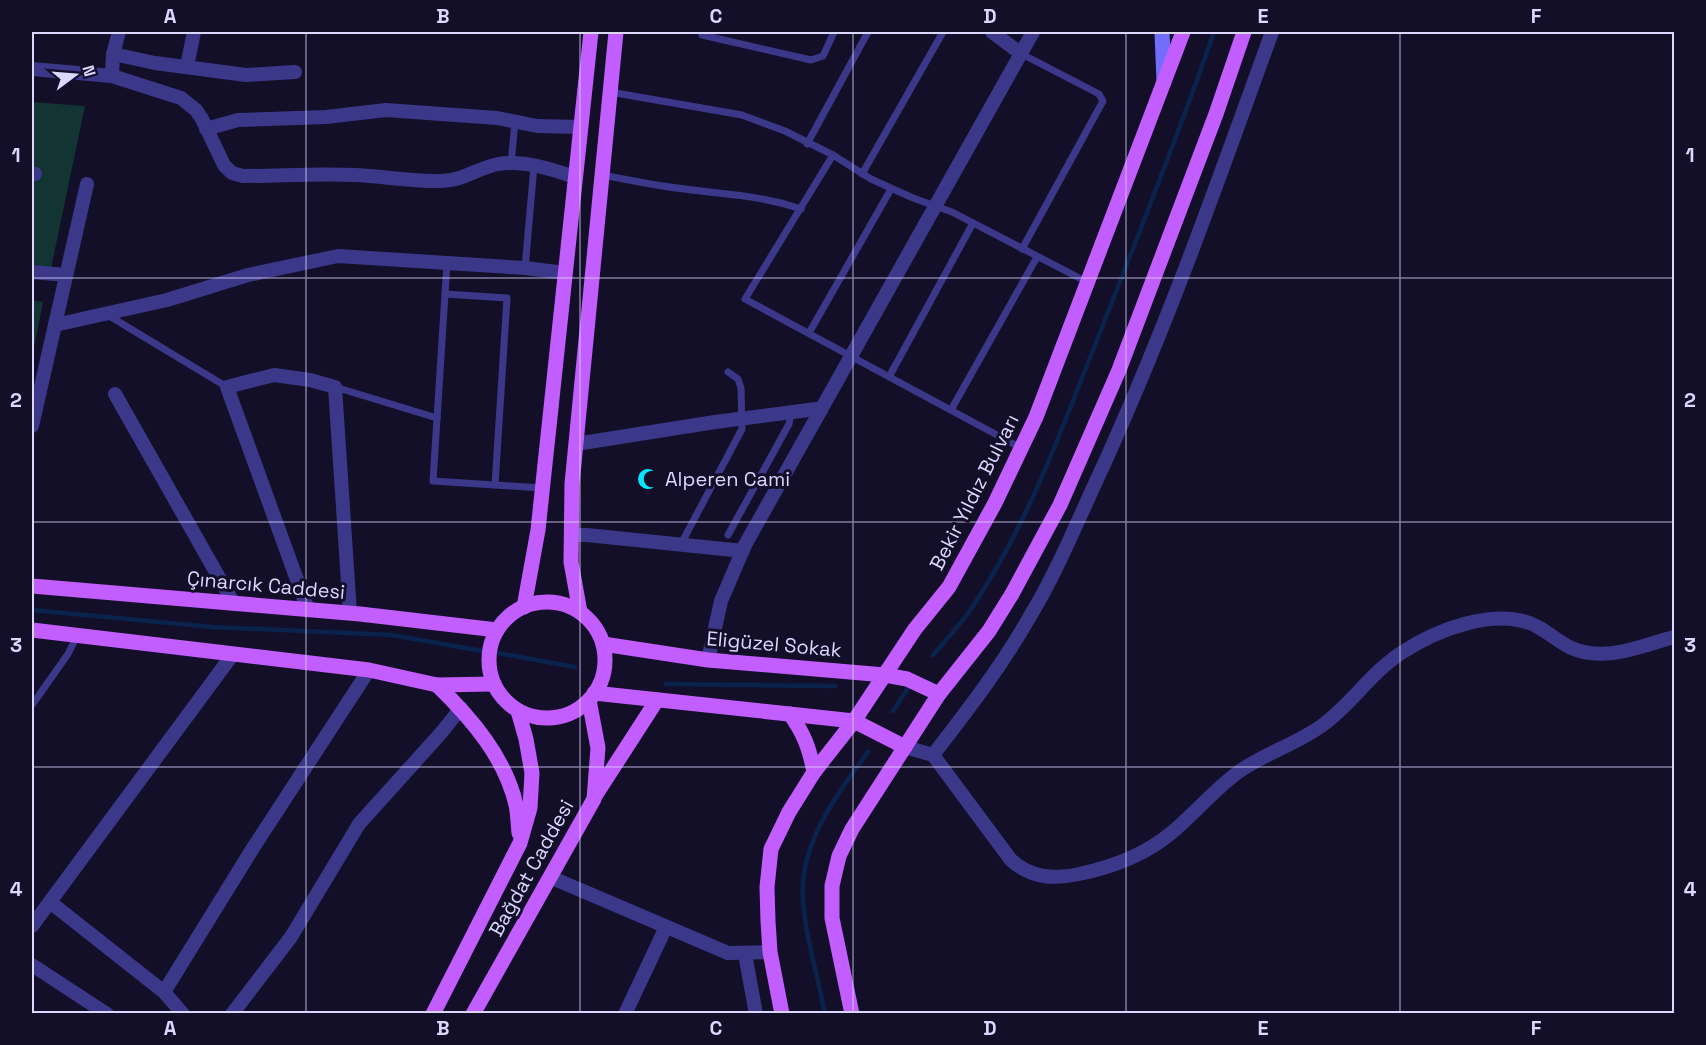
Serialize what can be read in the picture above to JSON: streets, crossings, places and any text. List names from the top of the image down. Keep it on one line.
{"streets":{"main road":["Bekir Yıldız Bulvarı","Çınarcık Caddesi","Eligüzel Sokak","Bağdat Caddesi"]},"crossings":[["Bekir Yıldız Bulvarı","Eligüzel Sokak"],["Çınarcık Caddesi","Eligüzel Sokak"],["Çınarcık Caddesi","Bağdat Caddesi"],["Eligüzel Sokak","Bağdat Caddesi"]],"places":{"mosque":["Alperen Cami"]},"north":"right","grid":{"columns":["A","B","C","D","E","F"],"rows":["1","2","3","4"]}}
